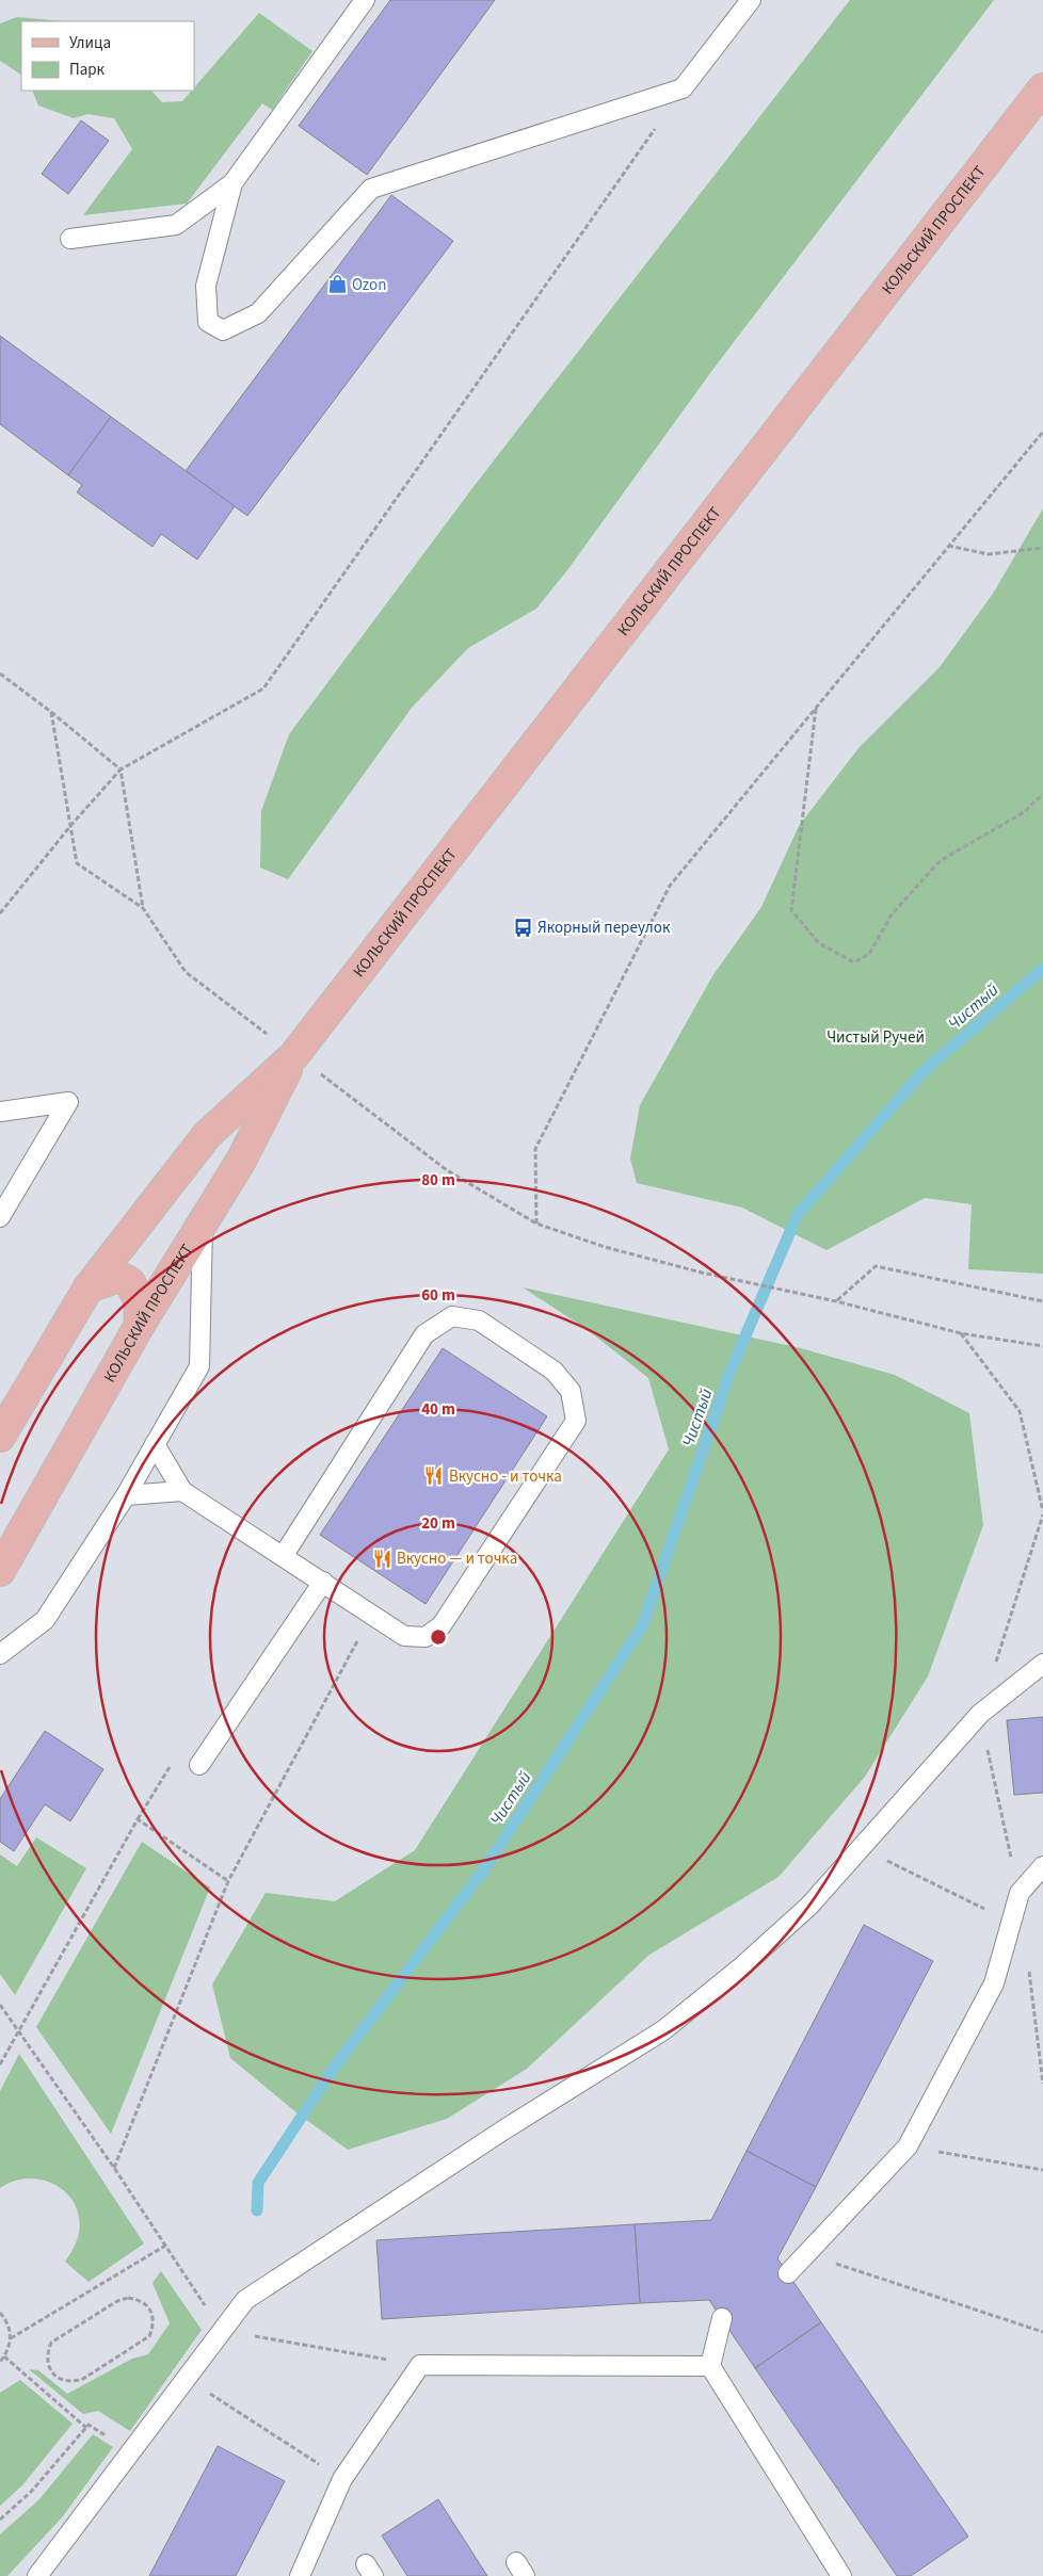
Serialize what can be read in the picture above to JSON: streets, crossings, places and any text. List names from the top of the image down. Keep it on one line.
{"streets":{"main road":["КОЛЬСКИЙ ПРОСПЕКТ"]},"water":["Чистый"],"parks":["Чистый Ручей"],"places":{"shop":["Ozon"],"bus stop":["Якорный переулок"],"restaurant":["Вкусно - и точка","Вкусно — и точка"]},"legend":["Улица","Парк"],"rings":["80 m","60 m","40 m","20 m"]}
